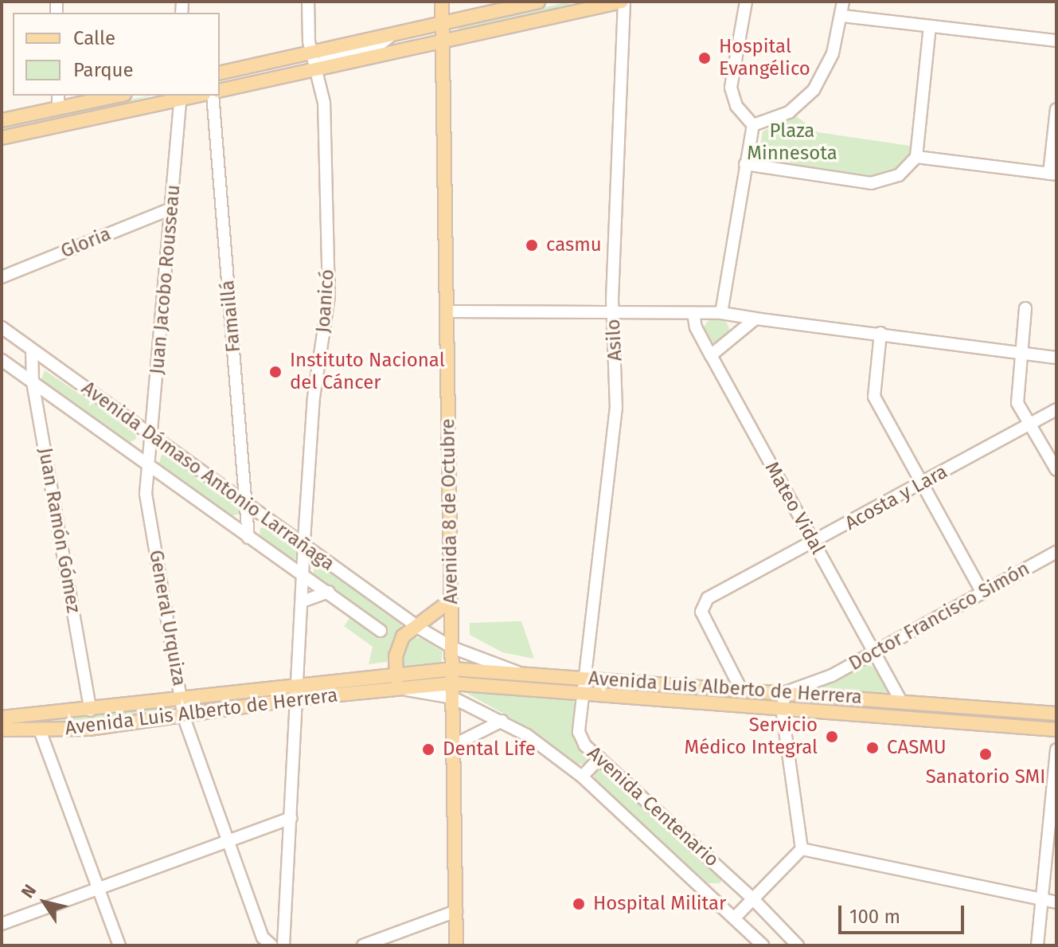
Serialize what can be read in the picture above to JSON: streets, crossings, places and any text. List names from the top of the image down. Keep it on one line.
{"streets":{"main road":["Avenida 8 de Octubre","Avenida Luis Alberto de Herrera"],"street":["Gloria","Juan Jacobo Rousseau","Joanicó","Famaillá","Asilo","Avenida Dámaso Antonio Larrañaga","Acosta y Lara","Mateo Vidal","Juan Ramón Gómez","Doctor Francisco Simón","General Urquiza","Avenida Centenario"]},"crossings":[["Gloria","Juan Jacobo Rousseau"],["Juan Jacobo Rousseau","Avenida Dámaso Antonio Larrañaga"],["Juan Jacobo Rousseau","General Urquiza"],["Joanicó","Avenida Dámaso Antonio Larrañaga"],["Joanicó","Avenida Luis Alberto de Herrera"],["Famaillá","Avenida Dámaso Antonio Larrañaga"],["Asilo","Avenida Luis Alberto de Herrera"],["Asilo","Avenida Centenario"],["Avenida Dámaso Antonio Larrañaga","Avenida 8 de Octubre"],["Avenida Dámaso Antonio Larrañaga","Juan Ramón Gómez"],["Avenida Dámaso Antonio Larrañaga","General Urquiza"],["Avenida Dámaso Antonio Larrañaga","Avenida Luis Alberto de Herrera"],["Acosta y Lara","Mateo Vidal"],["Acosta y Lara","Avenida Luis Alberto de Herrera"],["Mateo Vidal","Doctor Francisco Simón"],["Mateo Vidal","Avenida Luis Alberto de Herrera"],["Avenida 8 de Octubre","Avenida Luis Alberto de Herrera"],["Avenida 8 de Octubre","Avenida Centenario"],["Juan Ramón Gómez","Avenida Luis Alberto de Herrera"],["Doctor Francisco Simón","Avenida Luis Alberto de Herrera"],["General Urquiza","Avenida Luis Alberto de Herrera"],["Avenida Luis Alberto de Herrera","Avenida Centenario"]],"parks":["Plaza Minnesota"],"places":["Hospital Evangélico","casmu","Instituto Nacional del Cáncer","Servicio Médico Integral","CASMU","Dental Life","Sanatorio SMI","Hospital Militar"],"legend":["Calle","Parque"],"scale_bar":"100 m","north":"top left"}
